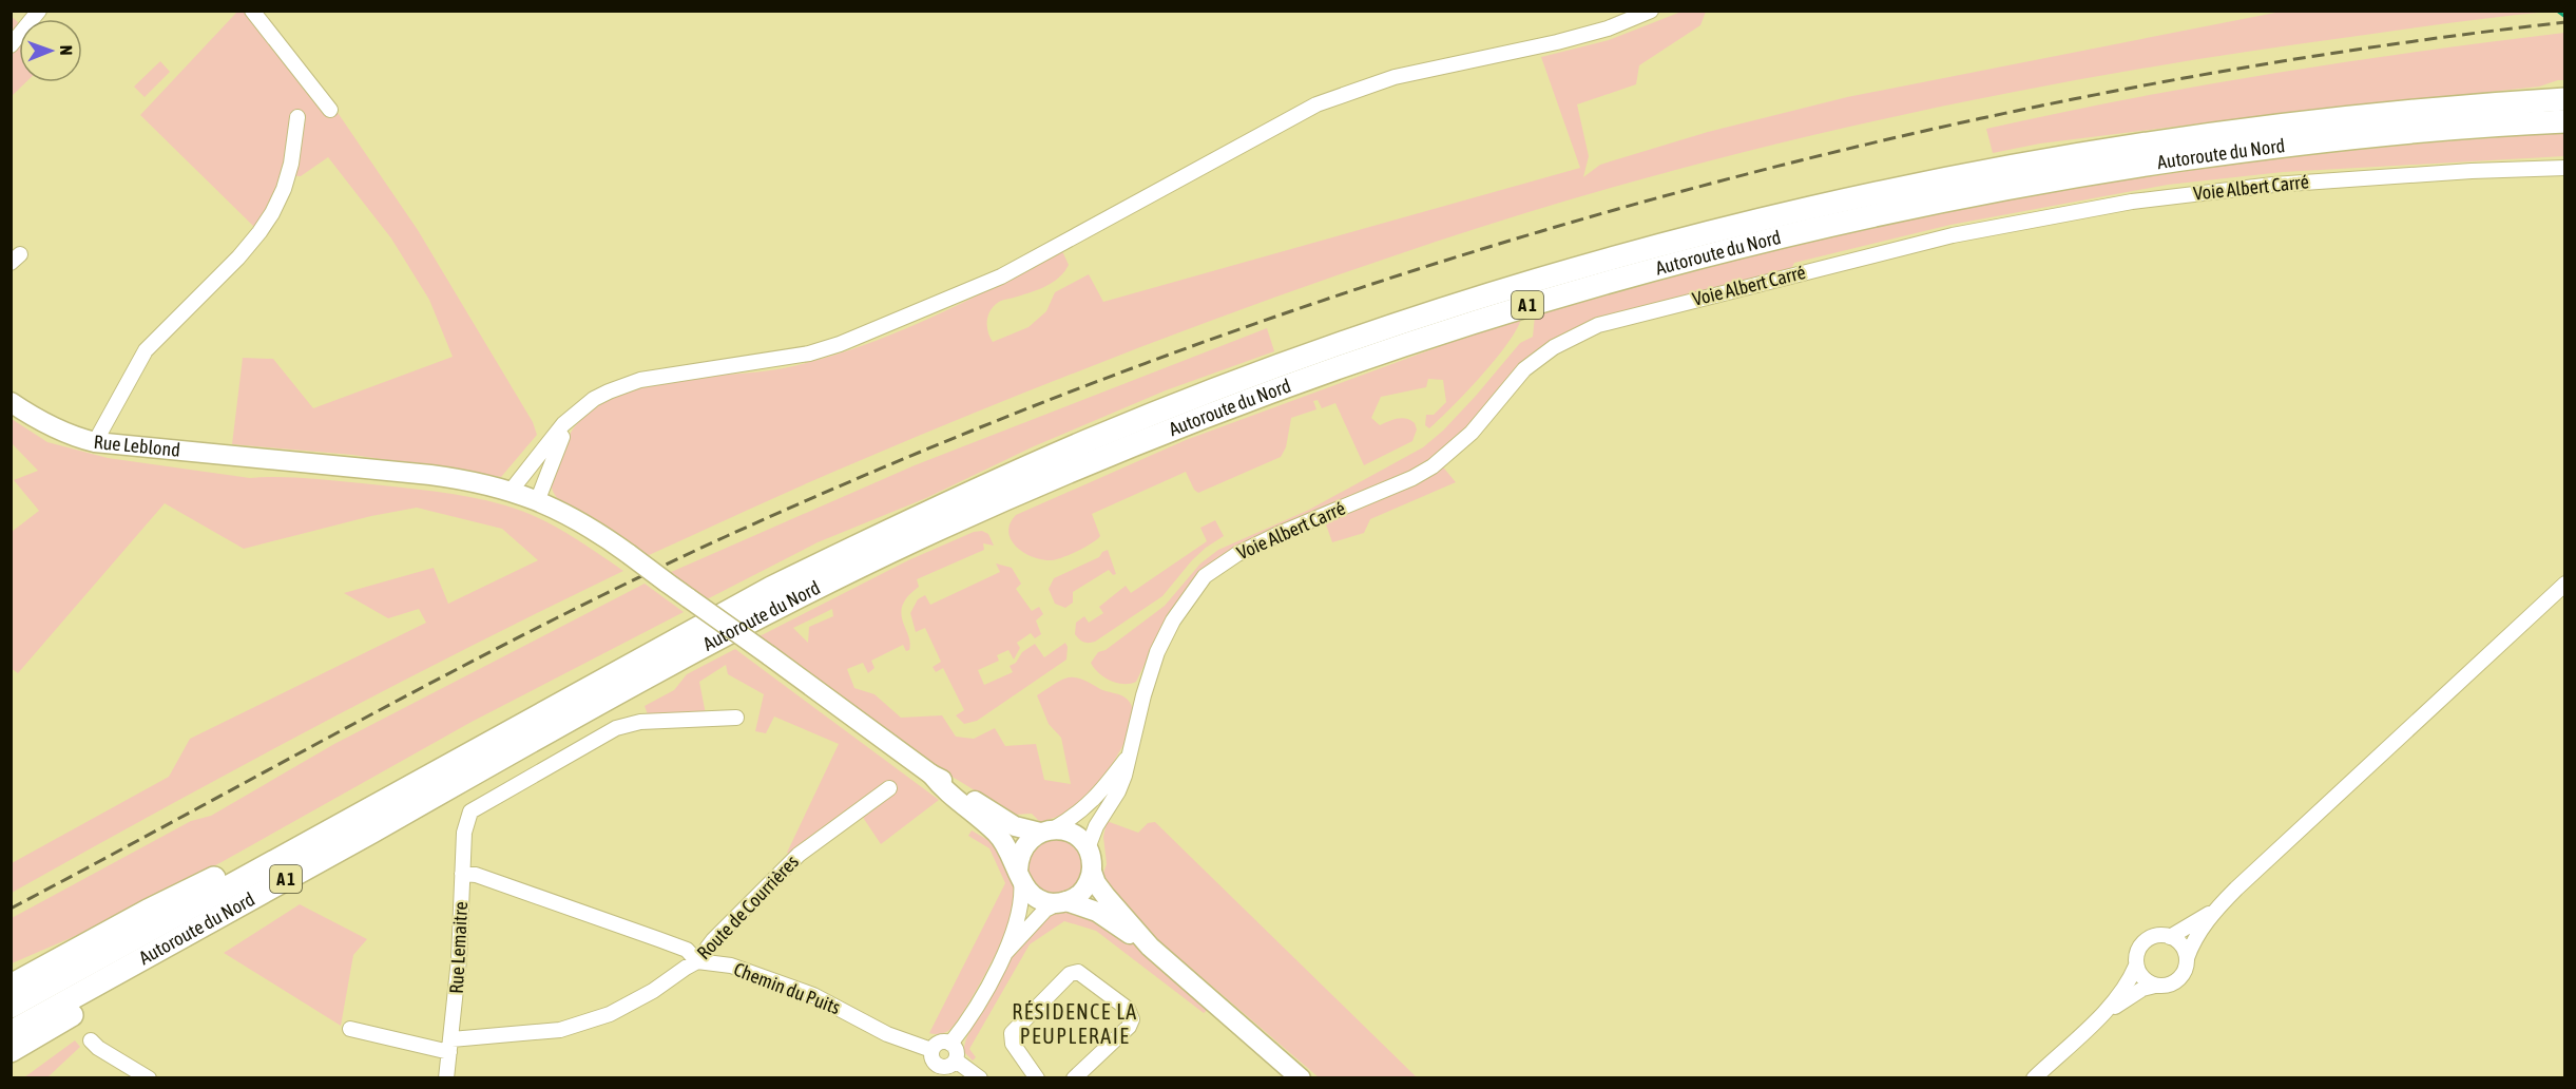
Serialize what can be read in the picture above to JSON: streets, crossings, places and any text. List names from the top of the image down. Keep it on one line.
{"streets":{"highway":["Autoroute du Nord","A 1"],"main road":["Rue Leblond"],"street":["Voie Albert Carré","Route de Courrières","Rue Lemaitre","Chemin du Puits"]},"crossings":[["Route de Courrières","Rue Lemaitre"],["Route de Courrières","Chemin du Puits"],["Rue Lemaitre","Chemin du Puits"]],"districts":["RÉSIDENCE LA PEUPLERAIE"],"north":"right"}
